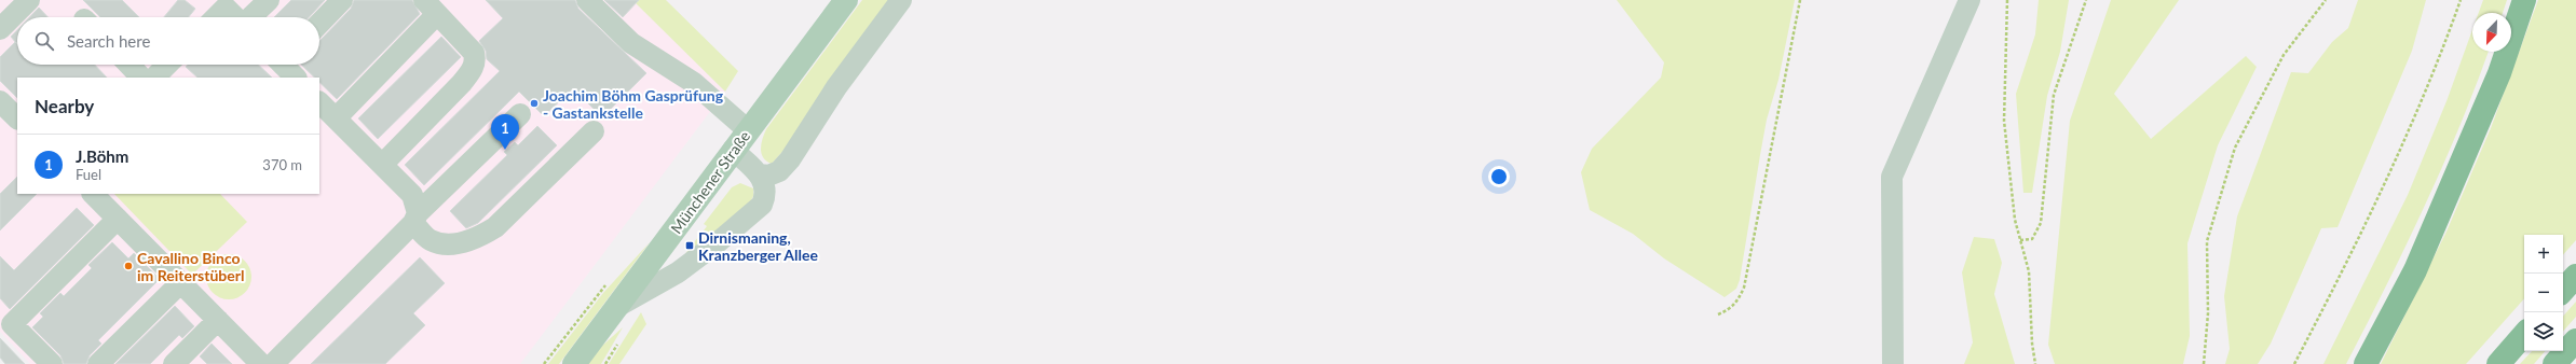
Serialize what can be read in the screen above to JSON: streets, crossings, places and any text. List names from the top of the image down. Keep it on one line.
{"streets":{"main road":["Münchener Straße"]},"places":{"other":["Joachim Böhm Gasprüfung - Gastankstelle","Cavallino Binco im Reiterstüberl"],"transit":["Dirnismaning, Kranzberger Allee"]},"north":"bottom left","page":{"search":"Search here","heading":"Nearby","pins":"1","list":[{"mark":"1","name":"J.Böhm","note":"Fuel","value":"370 m"}],"map_buttons":["+","−"]}}
